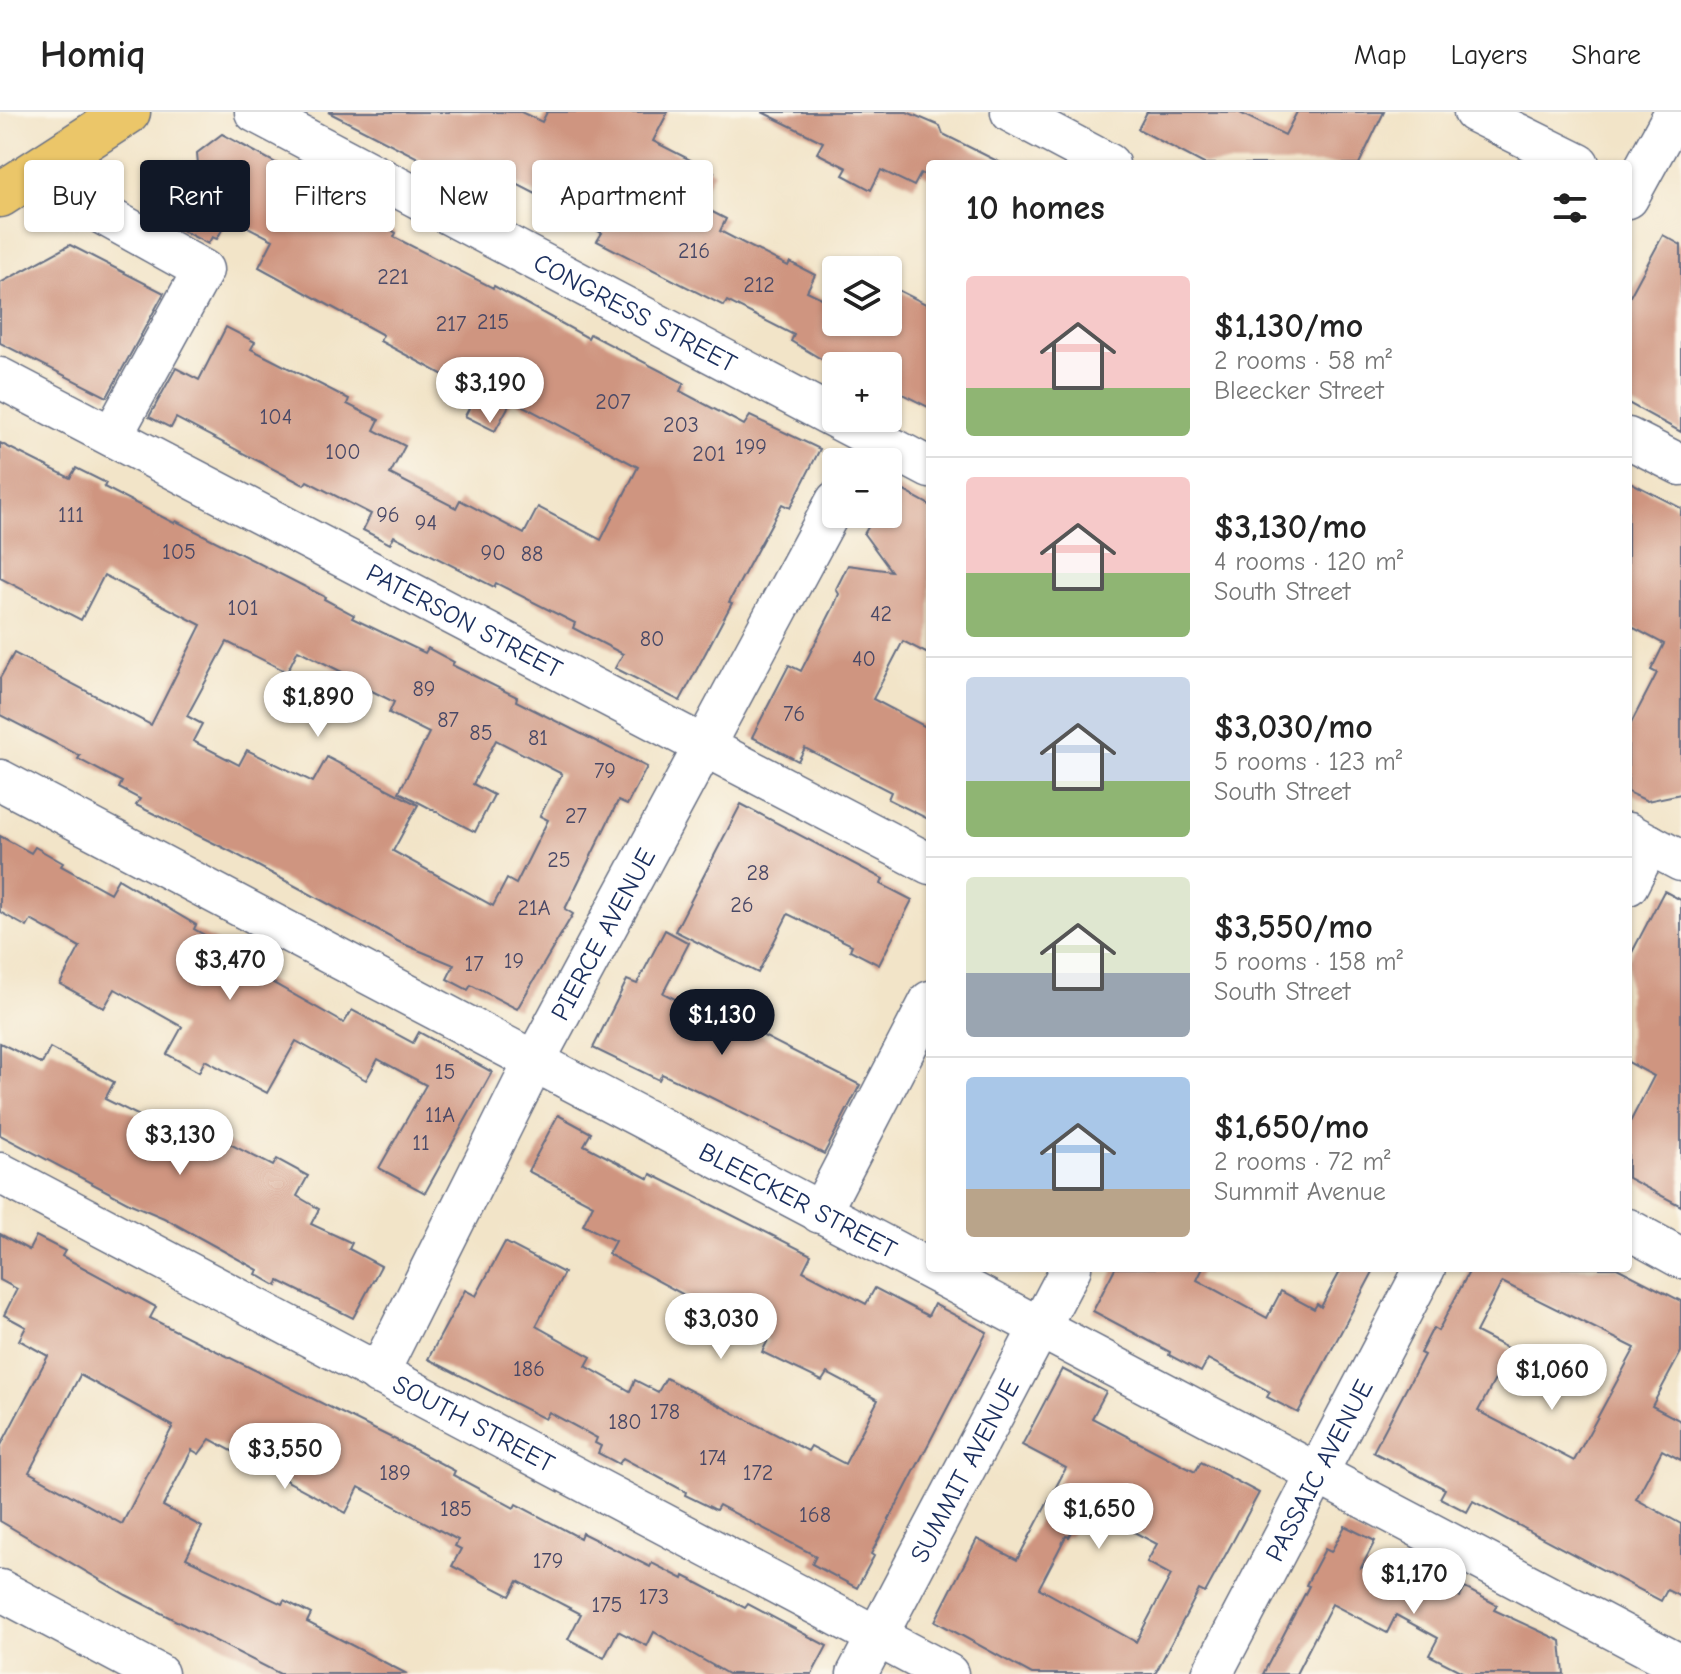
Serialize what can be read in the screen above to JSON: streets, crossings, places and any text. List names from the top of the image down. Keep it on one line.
{"streets":{"street":["CONGRESS STREET","PATERSON STREET","PIERCE AVENUE","BLEECKER STREET","SOUTH STREET","SUMMIT AVENUE","PASSAIC AVENUE"]},"crossings":[["PATERSON STREET","PIERCE AVENUE"],["PIERCE AVENUE","BLEECKER STREET"],["PIERCE AVENUE","SOUTH STREET"],["BLEECKER STREET","SUMMIT AVENUE"],["BLEECKER STREET","PASSAIC AVENUE"],["SOUTH STREET","SUMMIT AVENUE"]],"house_numbers":["216","221","212","215","217","207","104","203","199","100","201","111","96","94","105","90","88","101","42","80","40","89","76","87","85","81","79","27","25","28","26","21A","19","17","15","11A","11","186","178","180","174","189","172","185","168","179","173","175"],"page":{"header":"Homiq","nav":["Map","Layers","Share"],"chip":["Buy","Rent","Filters","New","Apartment"],"heading":"10 homes","map_buttons":["+","−"],"list":[{"name":"$1,130/mo","note":"2 rooms · 58 m² · Bleecker Street"},{"name":"$3,130/mo","note":"4 rooms · 120 m² · South Street"},{"name":"$3,030/mo","note":"5 rooms · 123 m² · South Street"},{"name":"$3,550/mo","note":"5 rooms · 158 m² · South Street"},{"name":"$1,650/mo","note":"2 rooms · 72 m² · Summit Avenue"}],"price":["$3,190","$1,890","$3,470","$1,130","$3,130","$3,030","$1,060","$3,550","$1,650","$1,170"]}}
